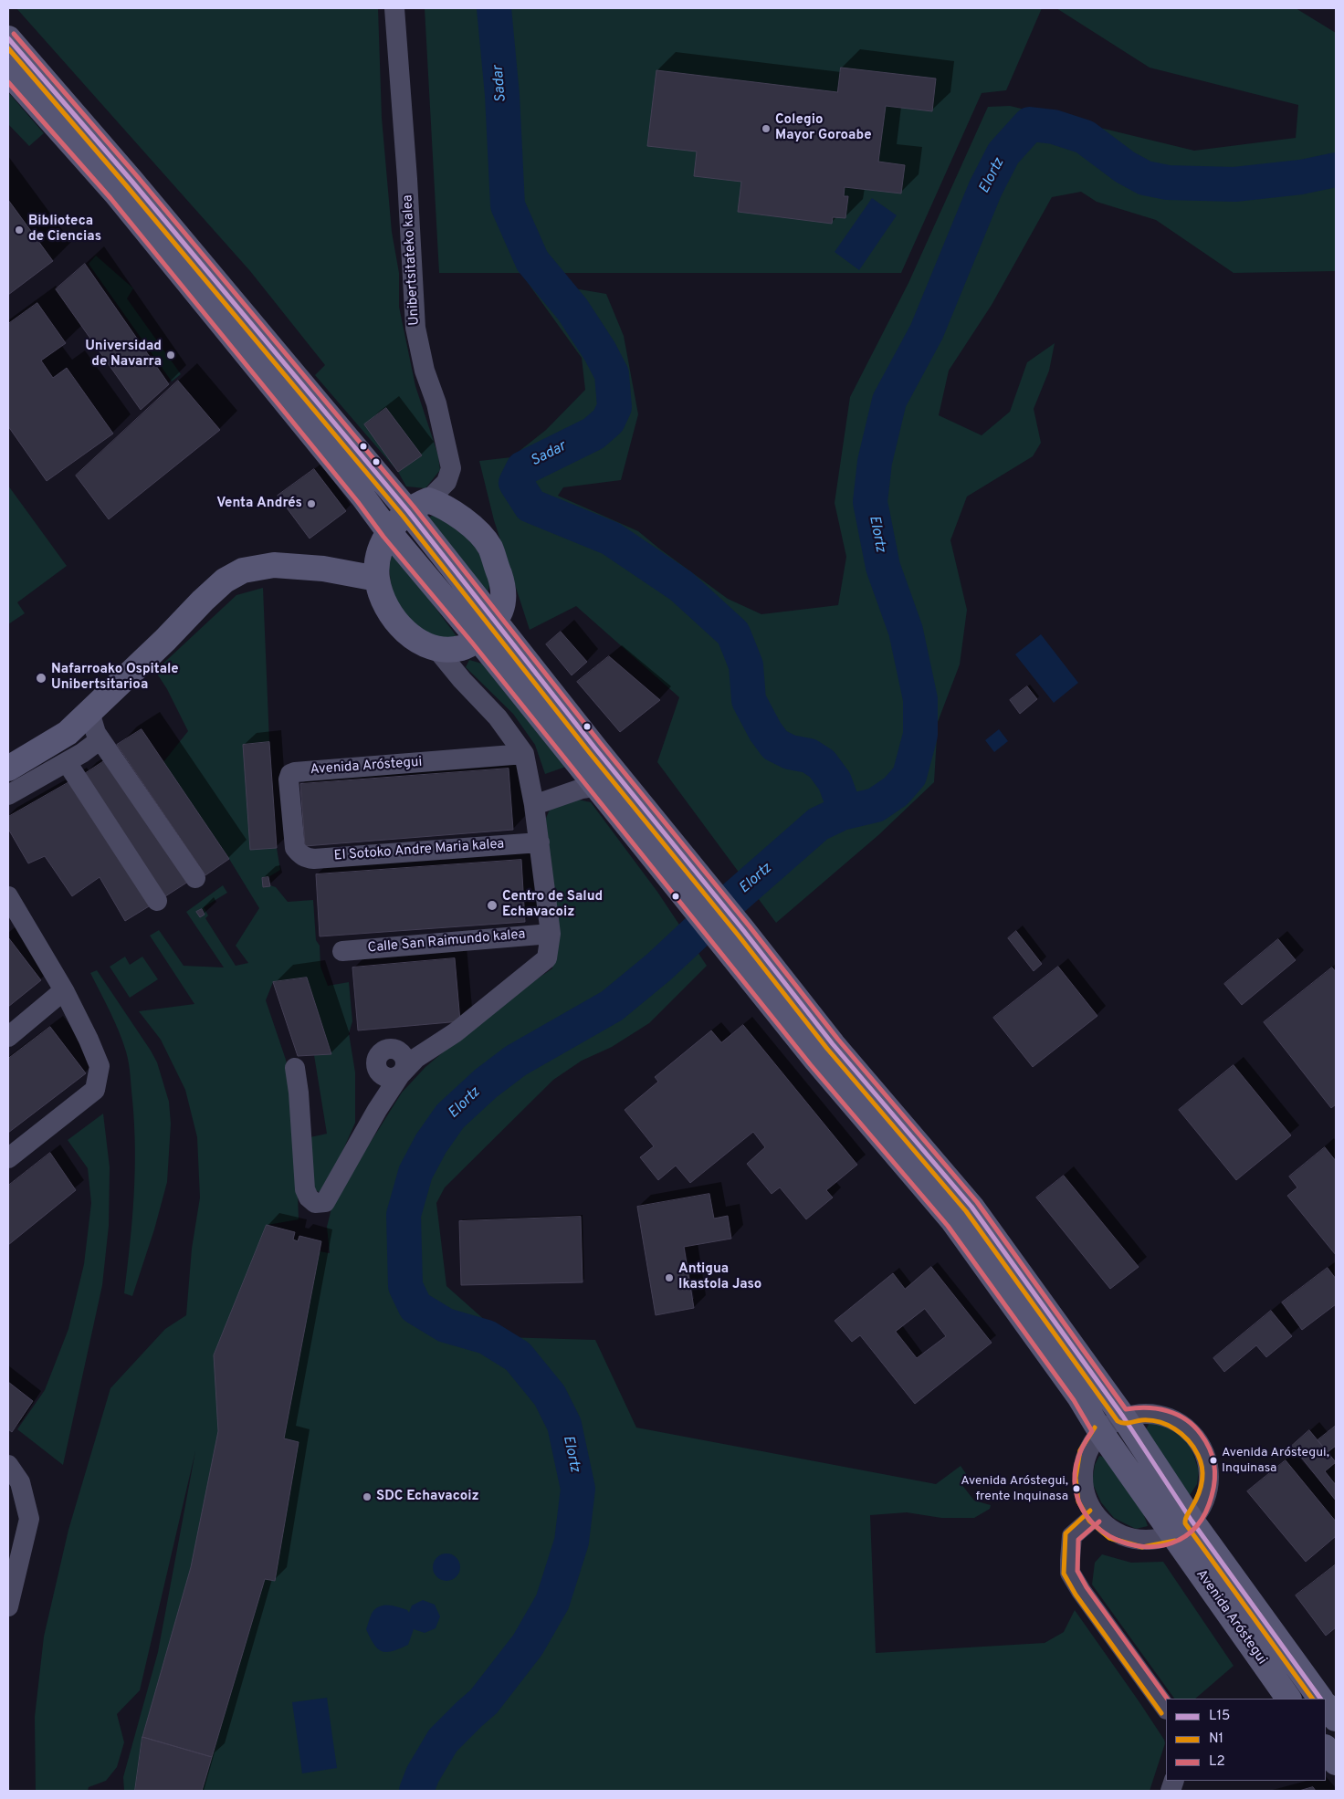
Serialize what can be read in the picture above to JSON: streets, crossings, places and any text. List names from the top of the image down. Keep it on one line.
{"streets":{"main road":["Avenida Aróstegui"],"street":["Unibertsitateko kalea","El Sotoko Andre Maria kalea","Calle San Raimundo kalea"]},"crossings":[["Unibertsitateko kalea","Avenida Aróstegui"],["Avenida Aróstegui","El Sotoko Andre Maria kalea"]],"water":["Sadar","Elortz"],"places":["Colegio Mayor Goroabe","Biblioteca de Ciencias","Universidad de Navarra","Venta Andrés","Nafarroako Ospitale Unibertsitarioa","Centro de Salud Echavacoiz","Antigua Ikastola Jaso","Avenida Aróstegui, Inquinasa","Avenida Aróstegui, frente Inquinasa","SDC Echavacoiz"],"lines":["transit line L2","transit line L15","transit line N1"],"legend":["L15","N1","L2"]}
